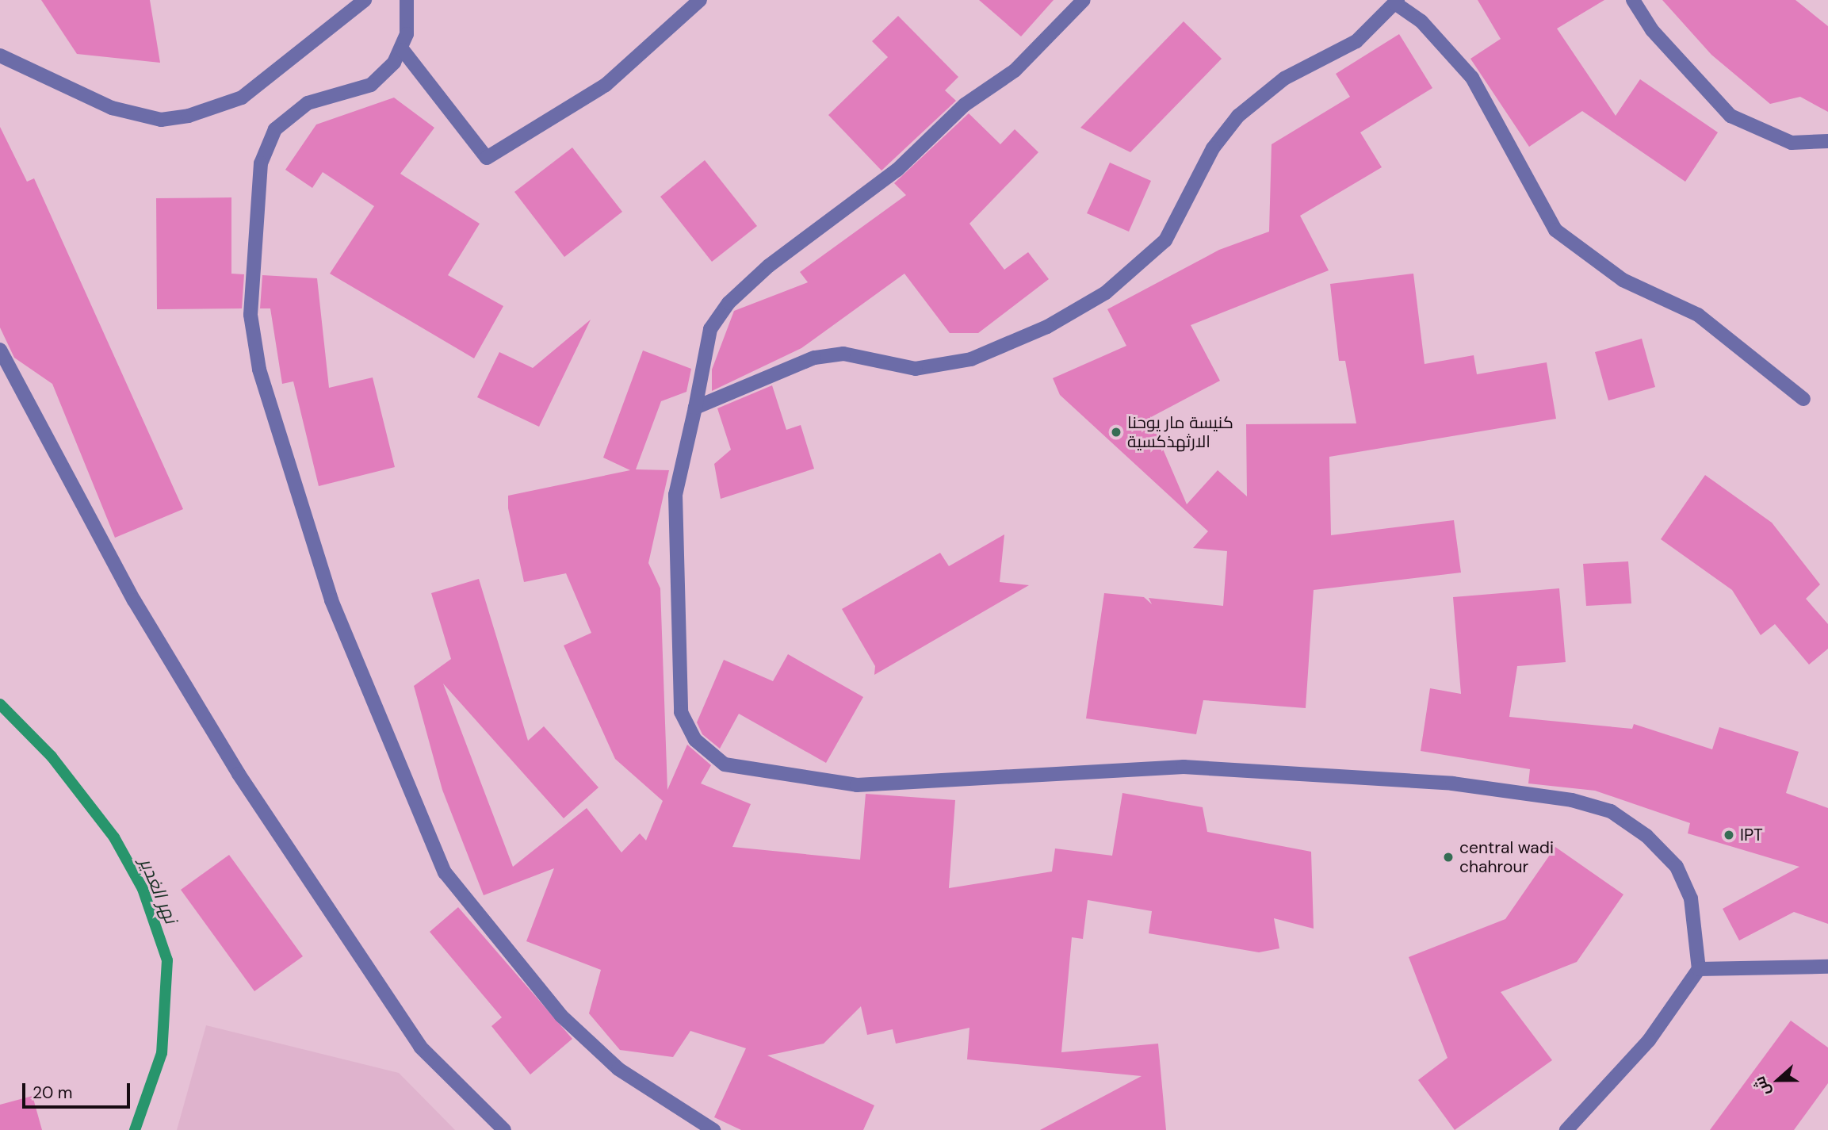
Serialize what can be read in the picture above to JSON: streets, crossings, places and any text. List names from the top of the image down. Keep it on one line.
{"water":["نهر الغدير"],"places":["كنيسة مار يوحنا الارثهذكسية","IPT","central wadi chahrour"],"scale_bar":"20 m","north":"left"}
